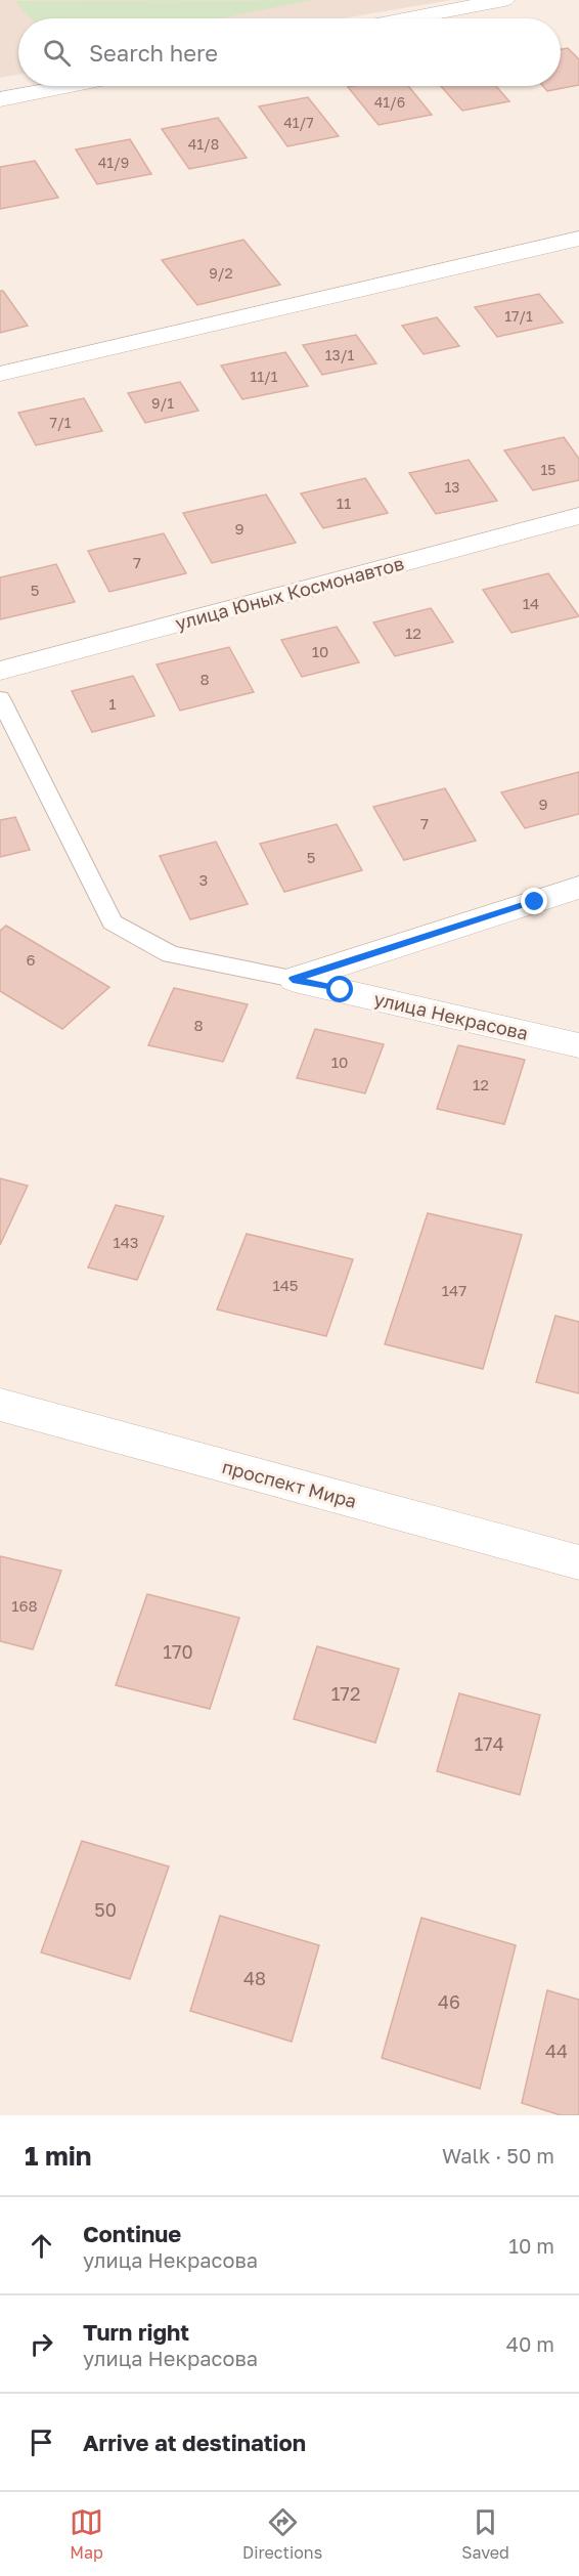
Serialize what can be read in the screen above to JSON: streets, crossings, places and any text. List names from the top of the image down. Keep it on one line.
{"streets":{"street":["улица Юных Космонавтов","улица Некрасова","проспект Мира"]},"house_numbers":["41/6","41/7","41/8","41/9","9/2","17/1","13/1","11/1","9/1","7/1","15","13","11","9","7","5","14","12","10","8","1","9","7","5","3","6","8","10","12","143","145","147","168","170","172","174","50","48","46","44"],"page":{"search":"Search here","heading":["1 min","Walk · 50 m"],"list":[["Continue","улица Некрасова","10 m"],["Turn right","улица Некрасова","40 m"],"Arrive at destination"],"nav":["Map","Directions","Saved"]}}
